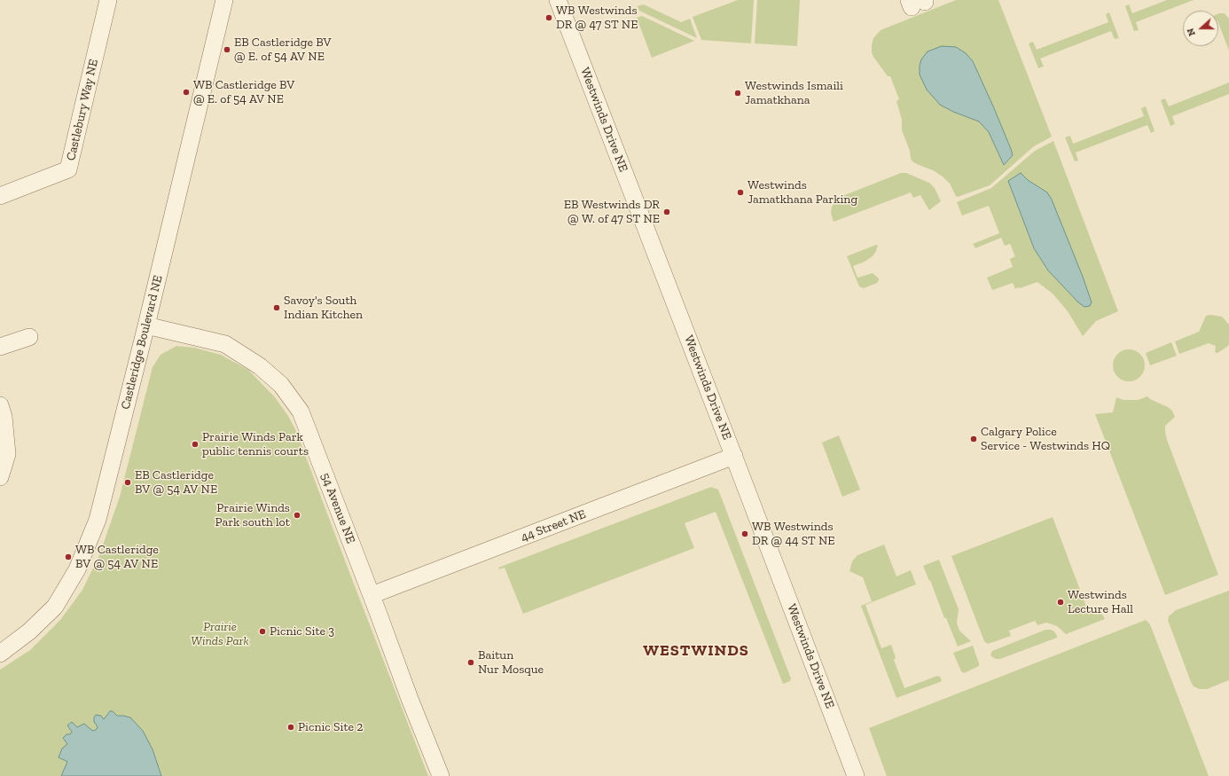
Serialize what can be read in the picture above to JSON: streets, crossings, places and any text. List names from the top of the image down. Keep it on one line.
{"streets":{"street":["Castlebury Way NE","Westwinds Drive NE","Castleridge Boulevard NE","54 Avenue NE","44 Street NE"]},"crossings":[["Westwinds Drive NE","44 Street NE"],["Castleridge Boulevard NE","54 Avenue NE"],["54 Avenue NE","44 Street NE"]],"districts":["WESTWINDS"],"parks":["Prairie Winds Park"],"places":["WB Westwinds DR @ 47 ST NE","EB Castleridge BV @ E. of 54 AV NE","WB Castleridge BV @ E. of 54 AV NE","Westwinds Ismaili Jamatkhana","Westwinds Jamatkhana Parking","EB Westwinds DR @ W. of 47 ST NE","Savoy's South Indian Kitchen","Calgary Police Service - Westwinds HQ","Prairie Winds Park public tennis courts","EB Castleridge BV @ 54 AV NE","Prairie Winds Park south lot","WB Westwinds DR @ 44 ST NE","WB Castleridge BV @ 54 AV NE","Westwinds Lecture Hall","Picnic Site 3","Baitun Nur Mosque","Picnic Site 2"],"north":"left"}
